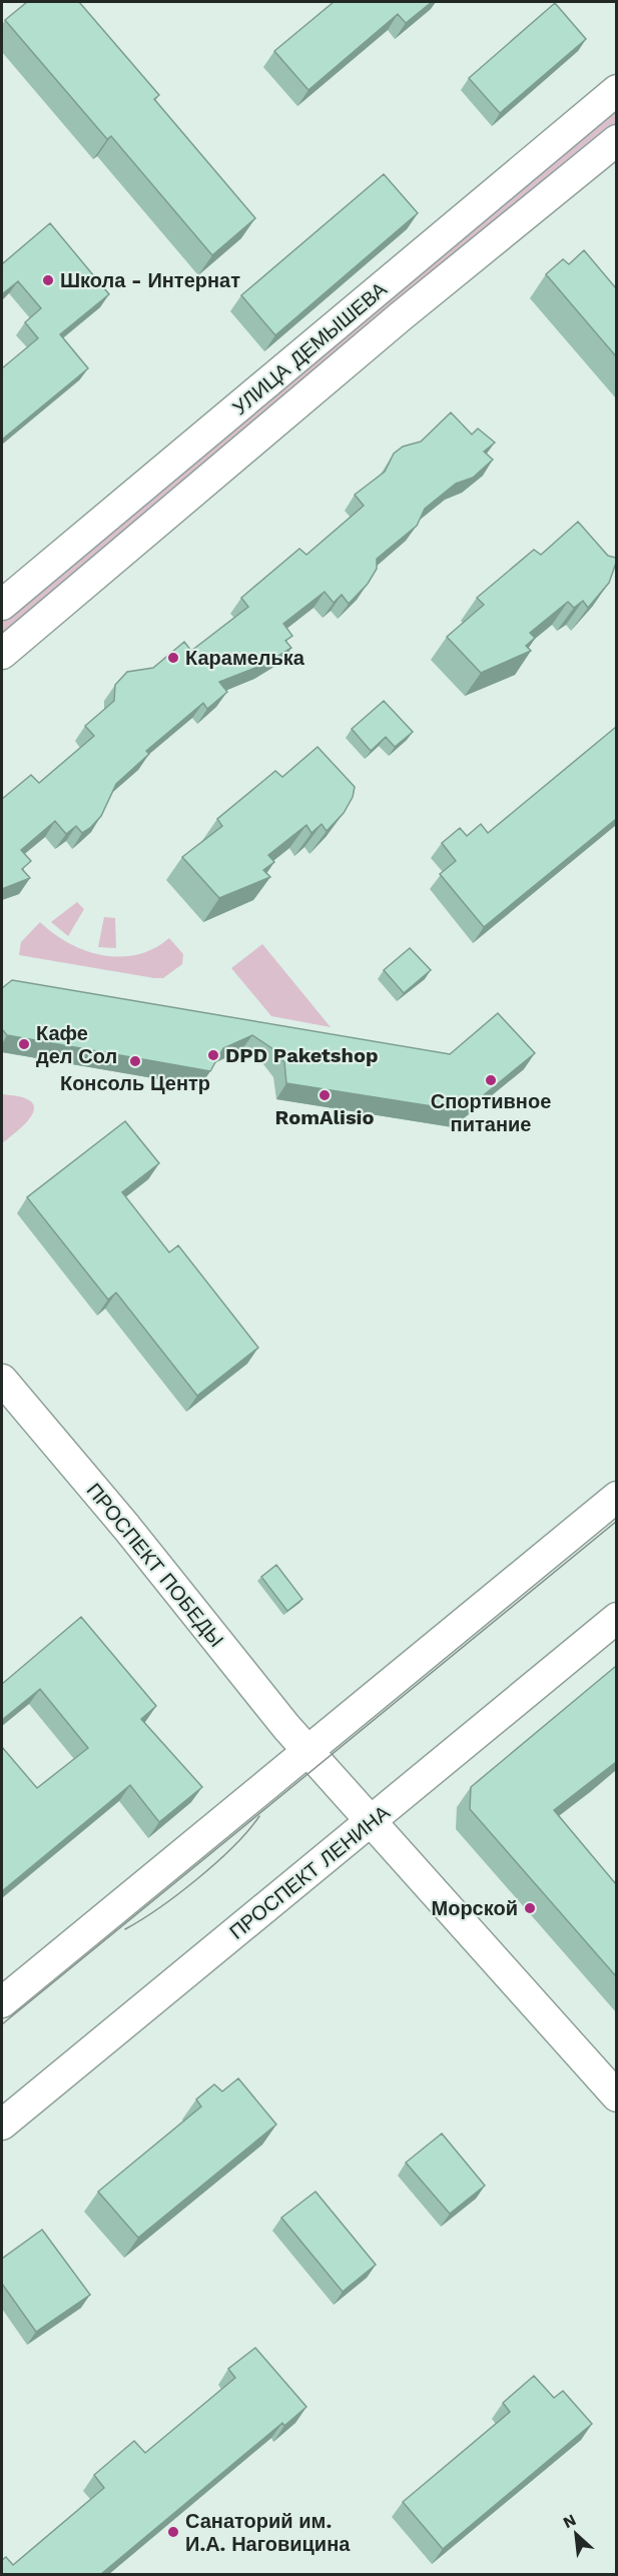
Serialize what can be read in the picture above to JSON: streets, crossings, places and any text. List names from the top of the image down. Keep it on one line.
{"streets":{"street":["УЛИЦА ДЕМЫШЕВА","ПРОСПЕКТ ПОБЕДЫ","ПРОСПЕКТ ЛЕНИНА"]},"crossings":[["ПРОСПЕКТ ПОБЕДЫ","ПРОСПЕКТ ЛЕНИНА"]],"places":["Школа - Интернат","Карамелька","Кафе дел Сол","DPD Paketshop","Консоль Центр","Спортивное питание","RomAlisio","Морской","Санаторий им. И.А. Наговицина"],"north":"top left"}
